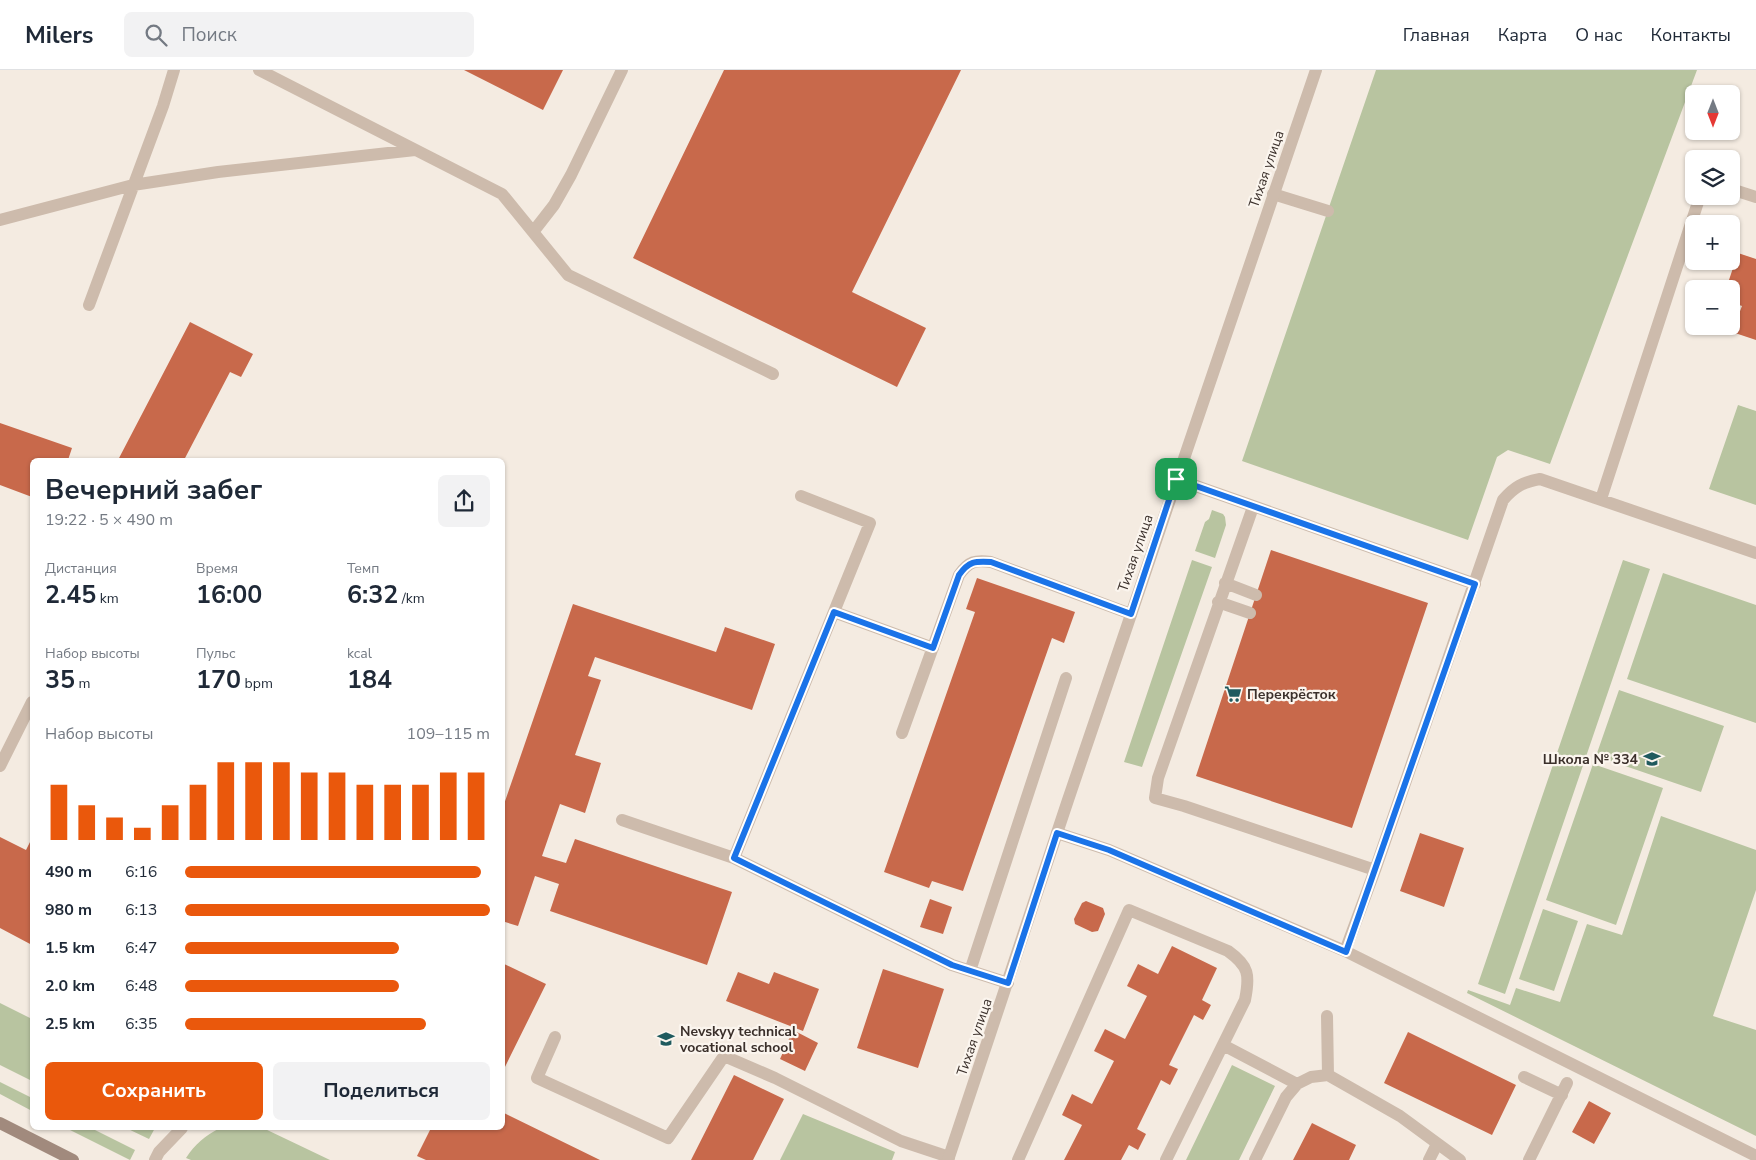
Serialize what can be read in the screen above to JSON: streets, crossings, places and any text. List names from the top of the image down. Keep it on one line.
{"streets":{"street":["Тихая улица"]},"places":{"supermarket":["Перекрёсток"],"school or university":["Школа № 334","Nevskyy technical vocational school"]},"north":"bottom","page":{"header":"Milers","search":"Поиск","nav":["Главная","Карта","О нас","Контакты"],"map_buttons":["+","−"],"heading":["Вечерний забег","19:22 · 5 × 490 m"],"stats":[["Дистанция","2.45 km"],["Время","16:00"],["Темп","6:32 /km"],["Набор высоты","35 m"],["Пульс","170 bpm"],["kcal","184"]],"chart":["Набор высоты","109–115 m"],"list":[{"name":"490 m","note":"6:16"},{"name":"980 m","note":"6:13"},{"name":"1.5 km","note":"6:47"},{"name":"2.0 km","note":"6:48"},{"name":"2.5 km","note":"6:35"}],"buttons":["Сохранить","Поделиться"]}}
